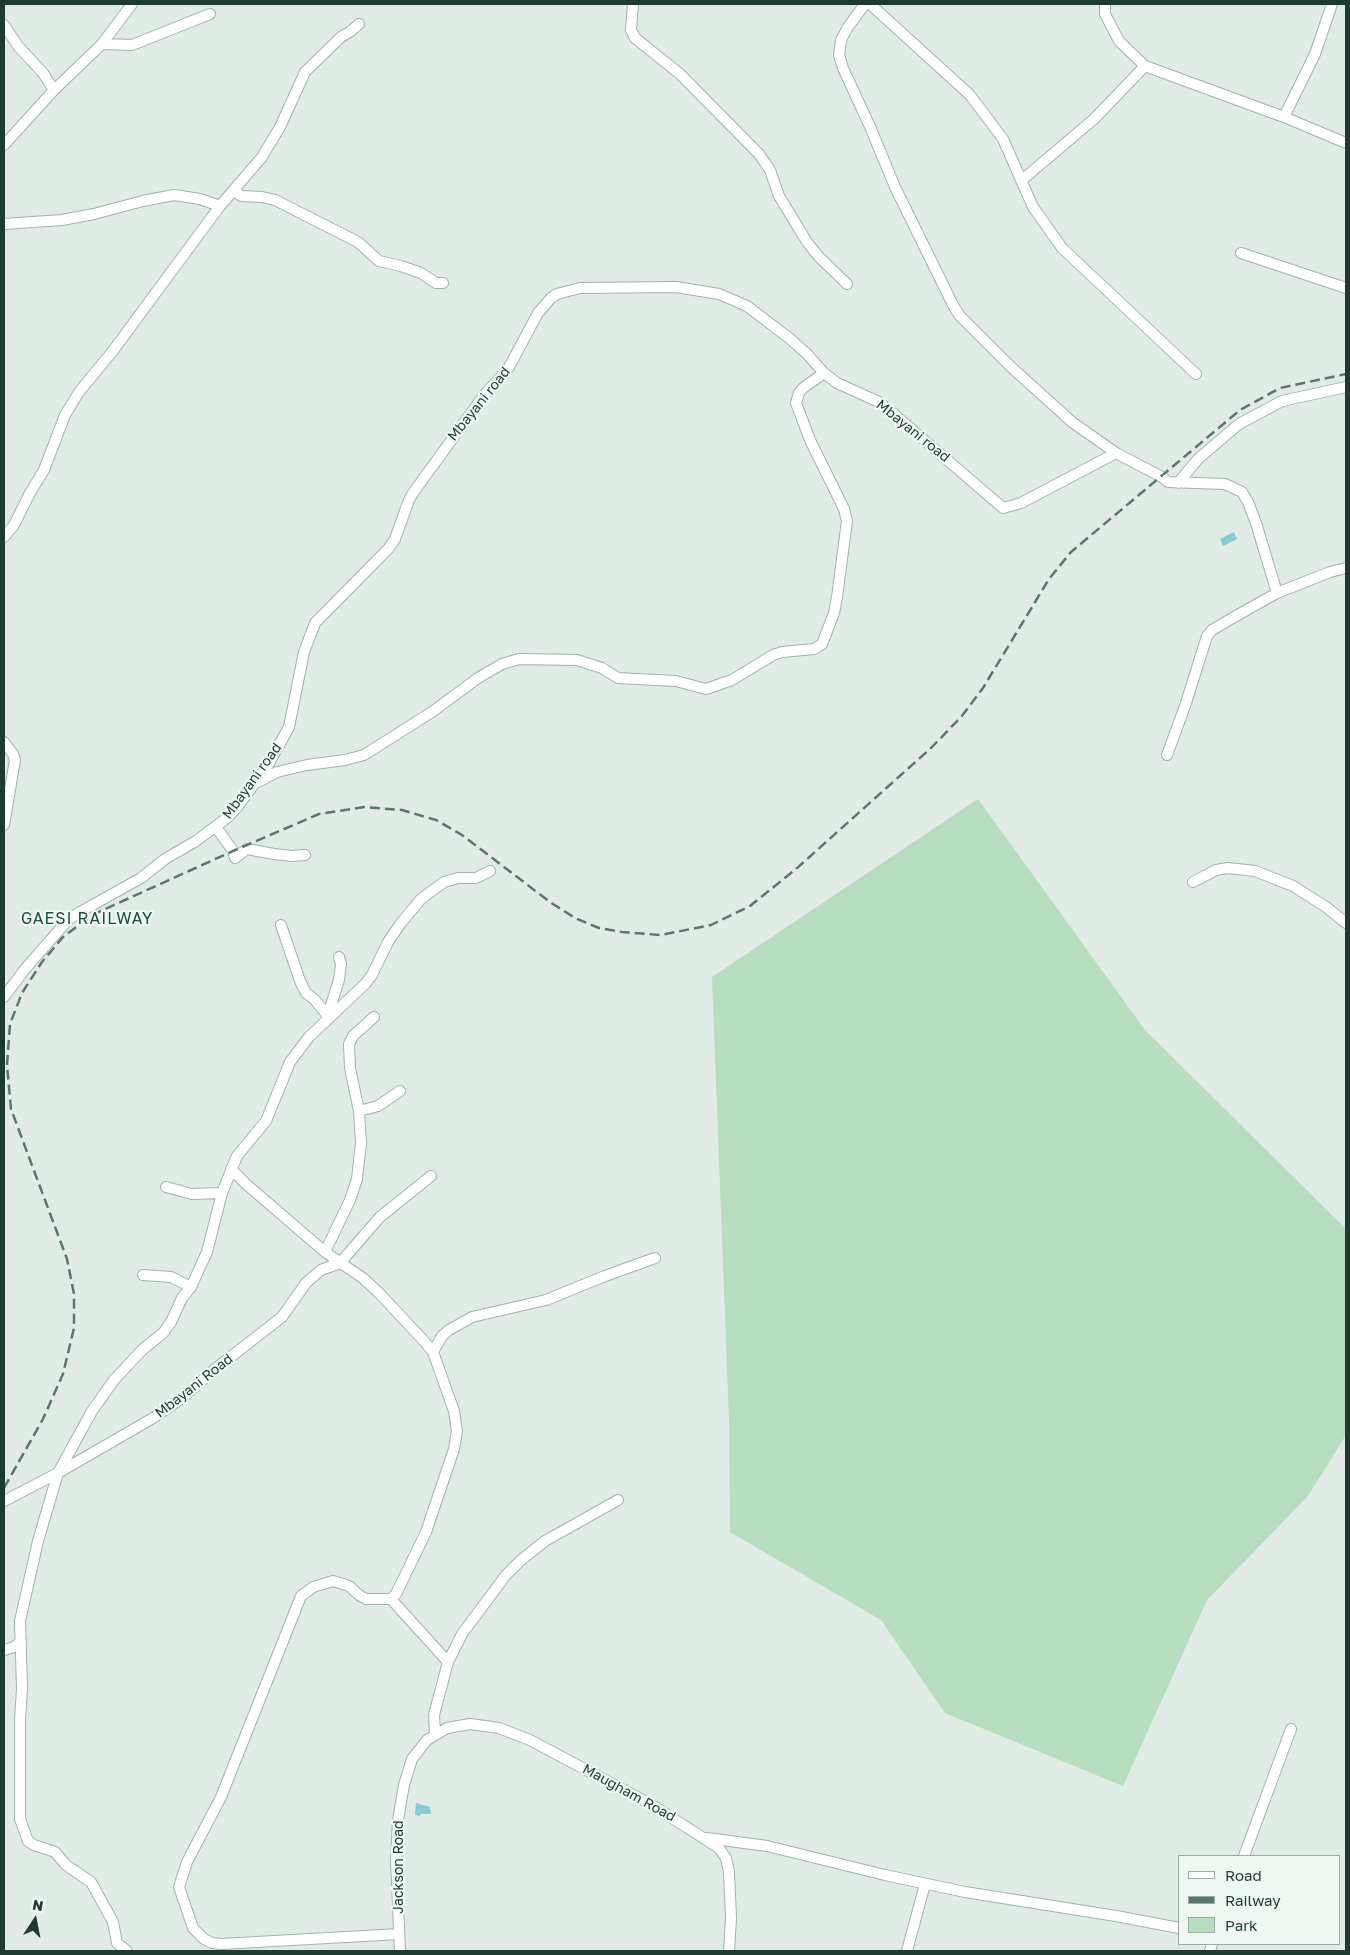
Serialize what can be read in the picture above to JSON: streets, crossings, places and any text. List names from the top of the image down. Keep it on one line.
{"streets":{"street":["Mbayani road","Mbayani Road","Maugham Road","Jackson Road"]},"crossings":[["Maugham Road","Jackson Road"]],"districts":["GAESI RAILWAY"],"legend":["Road","Railway","Park"],"north":"top"}
